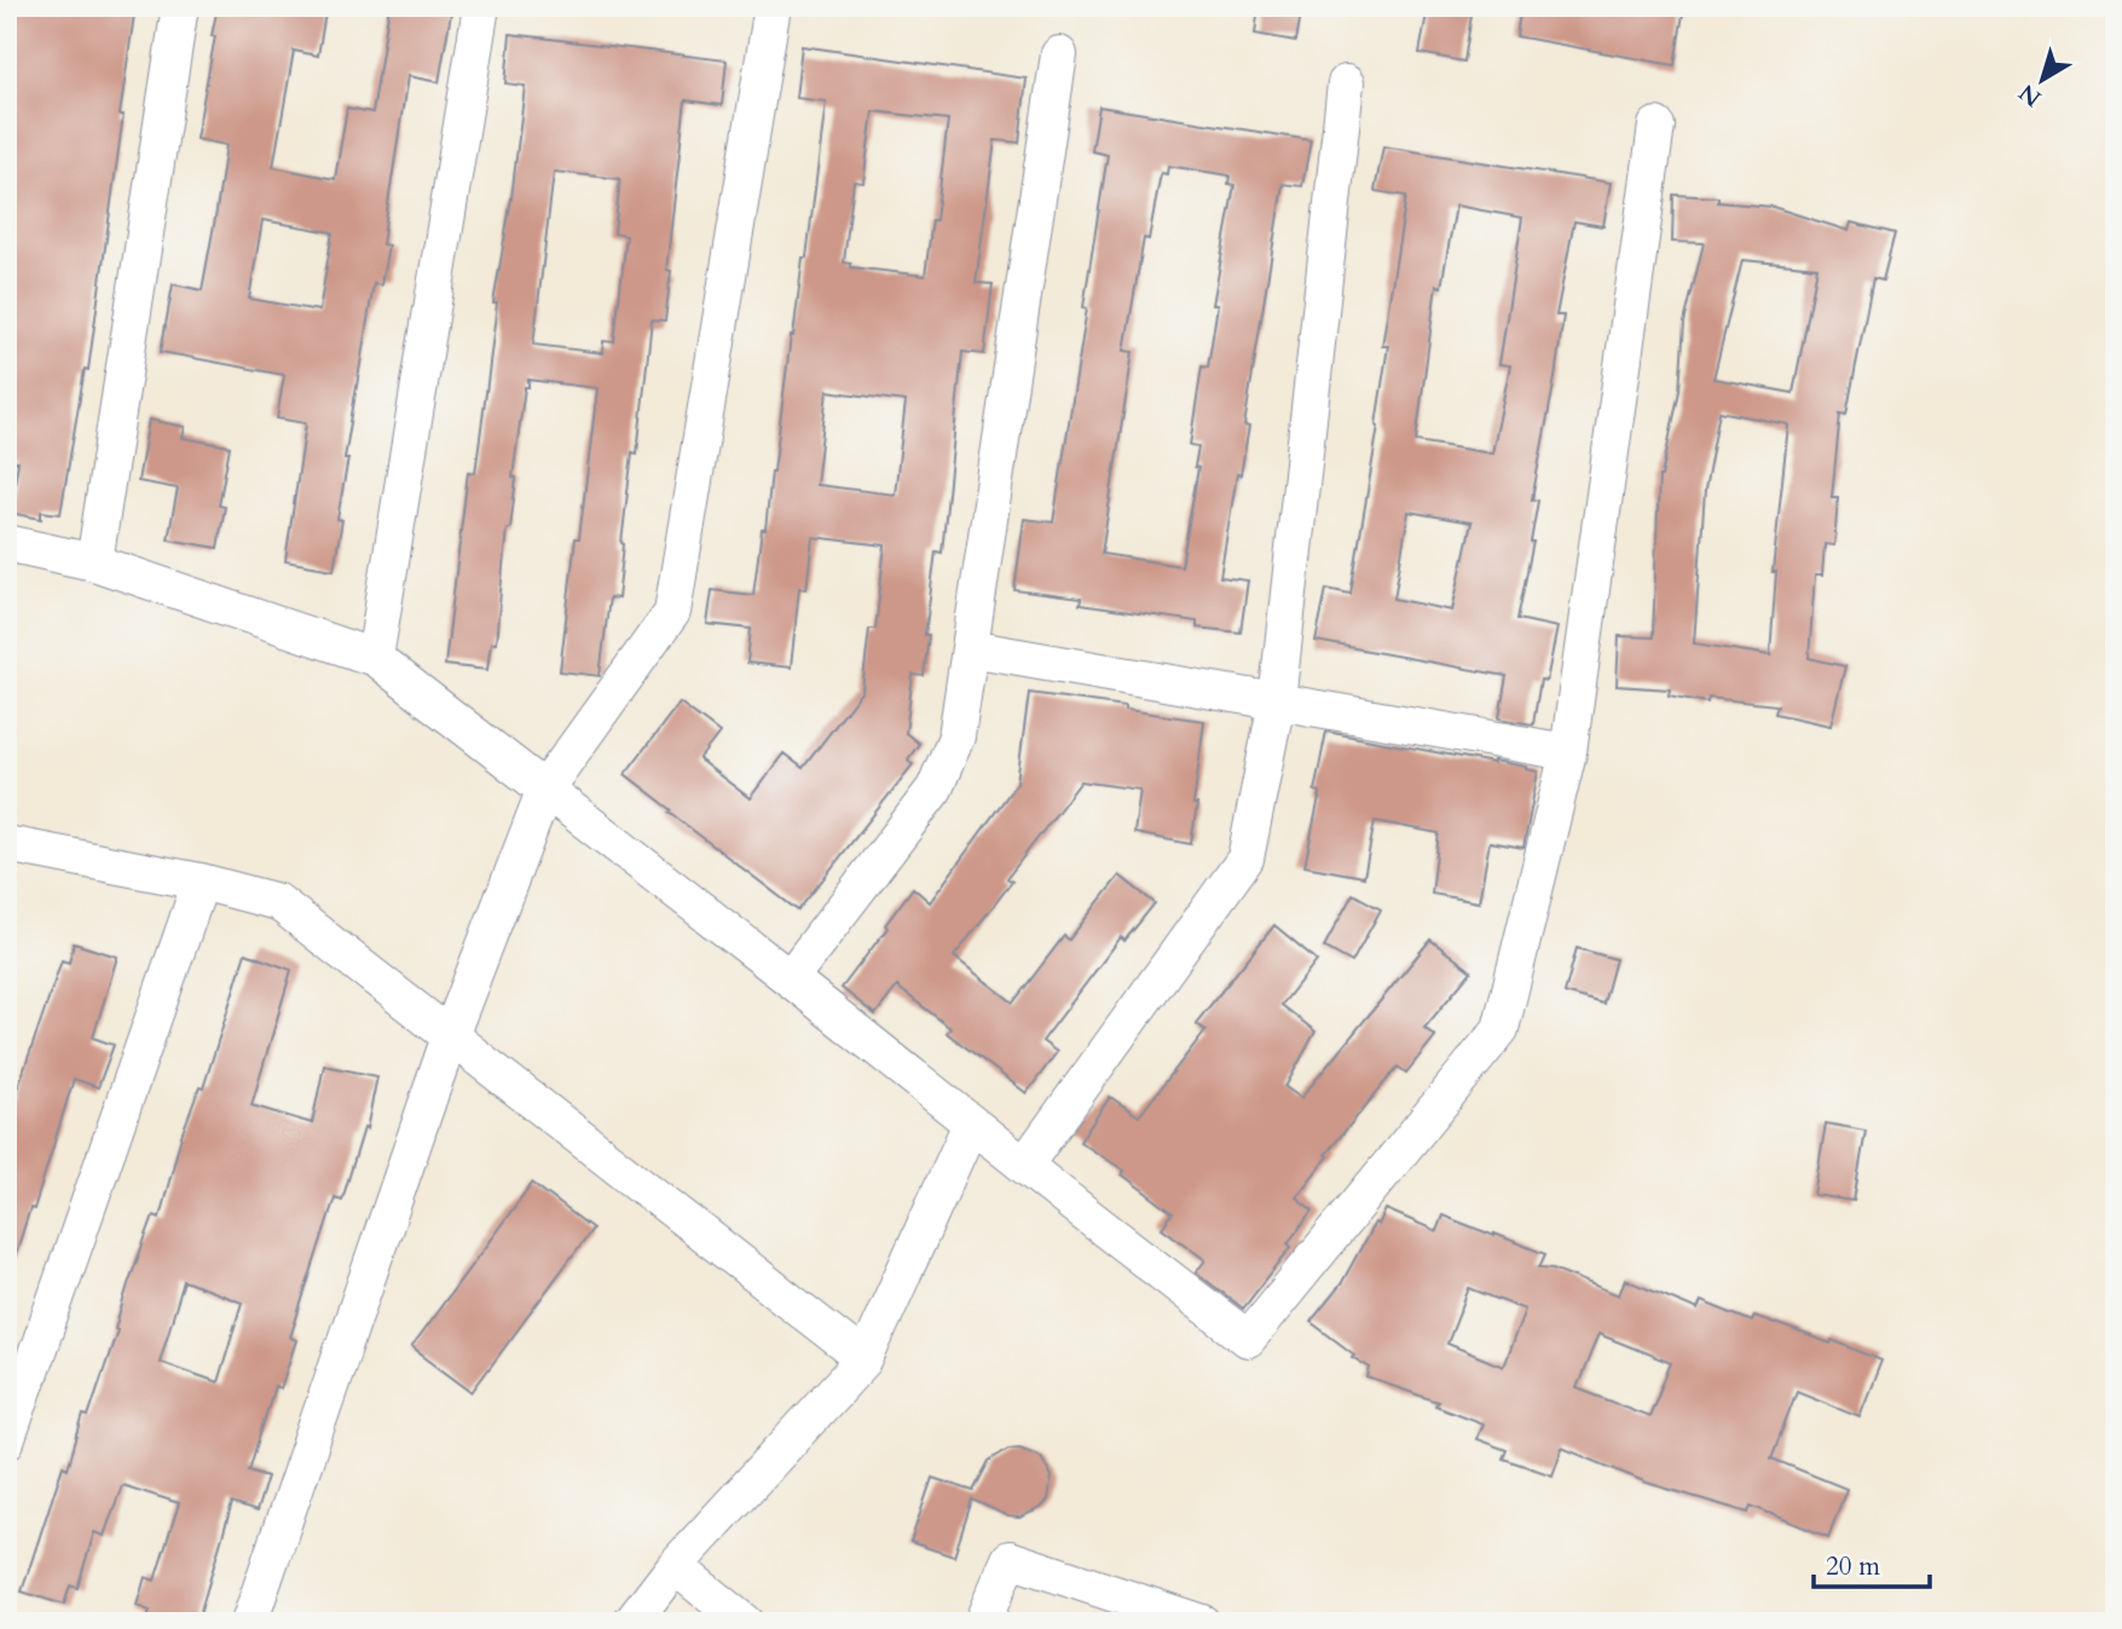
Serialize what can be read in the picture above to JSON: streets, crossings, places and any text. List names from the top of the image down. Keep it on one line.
{"scale_bar":"20 m","north":"bottom left"}
